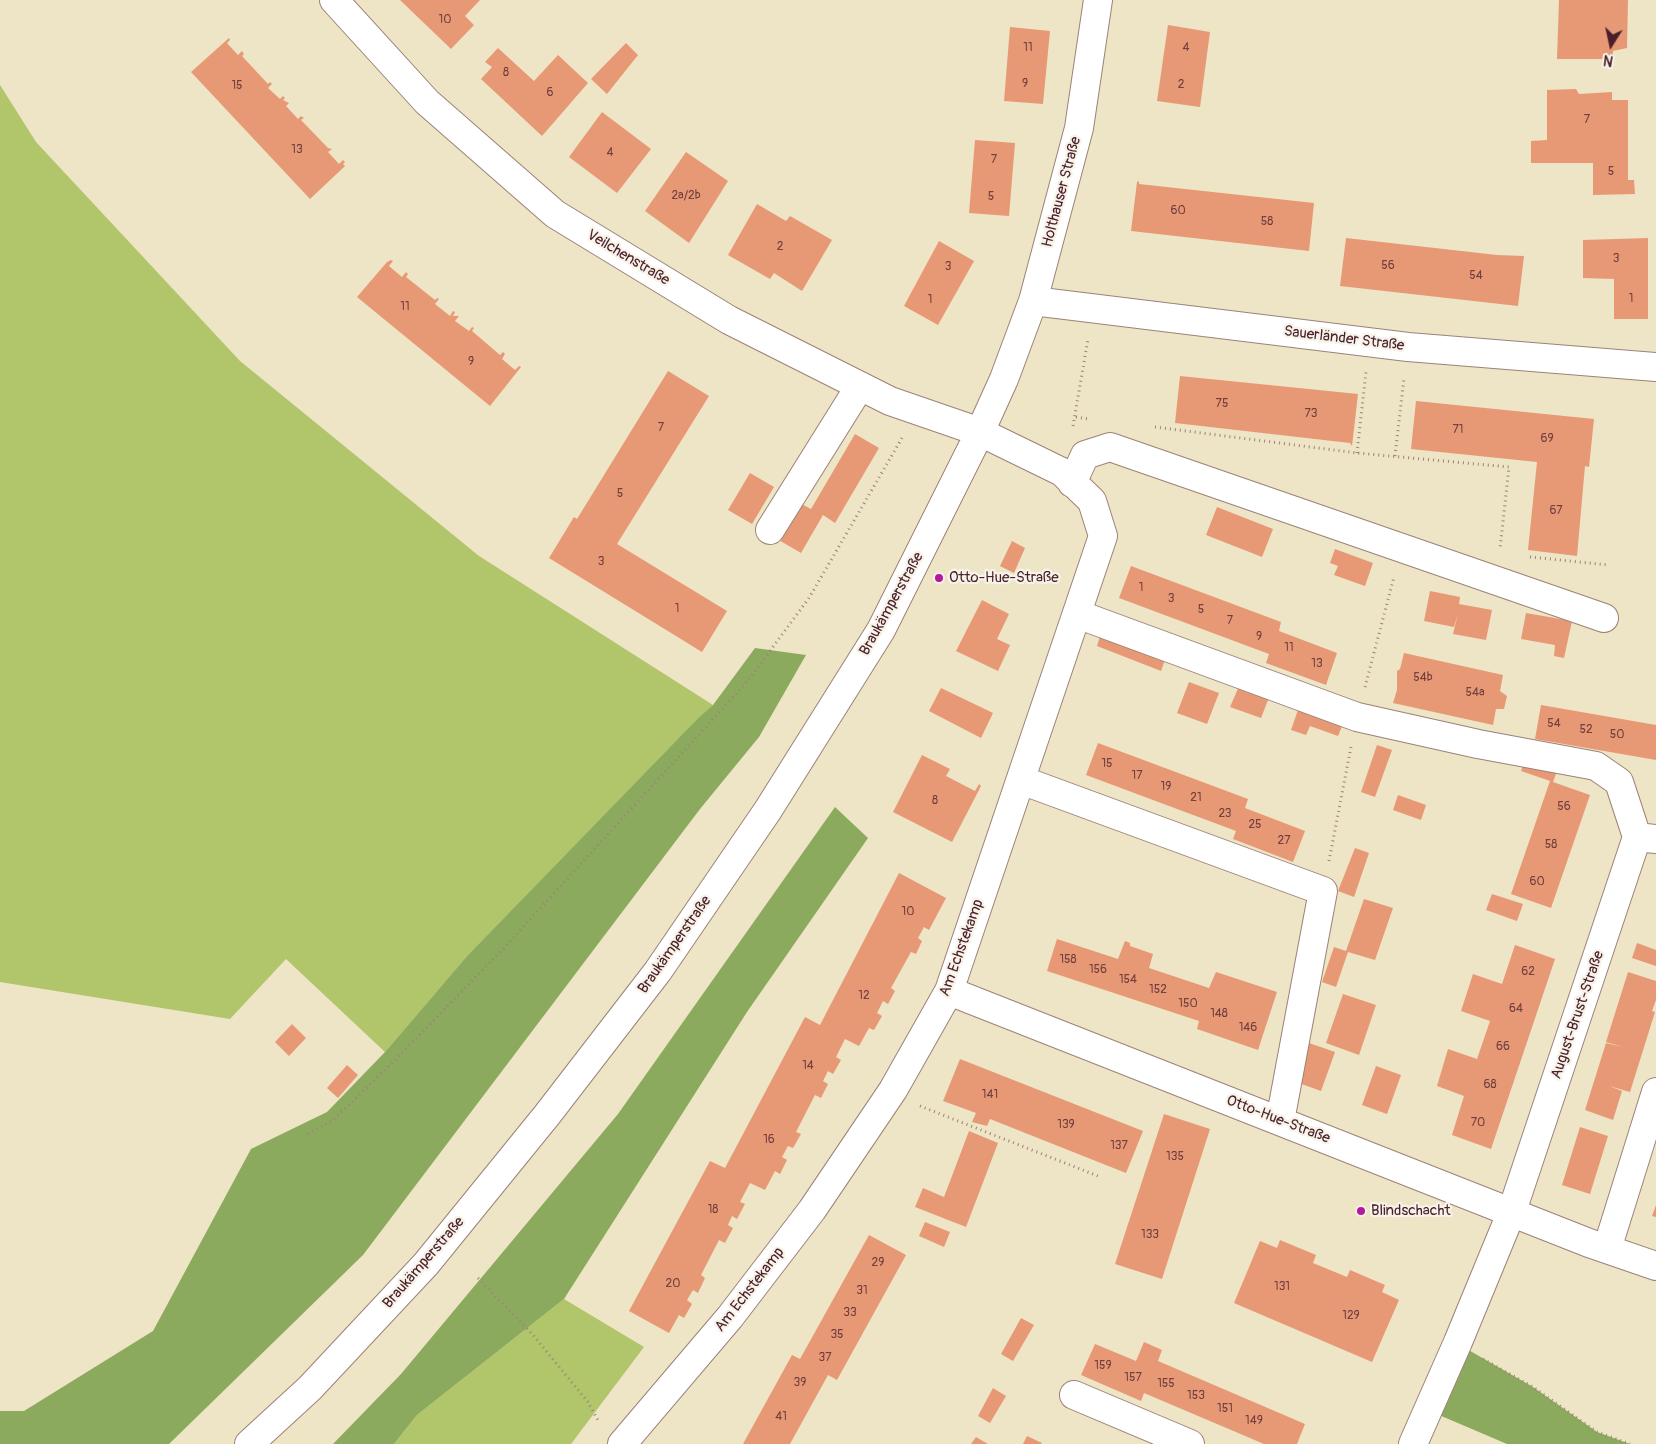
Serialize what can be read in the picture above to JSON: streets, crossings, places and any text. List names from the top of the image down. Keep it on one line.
{"streets":{"street":["Holthauser Straße","Veilchenstraße","Sauerländer Straße","Braukämperstraße","Am Echstekamp","August-Brust-Straße","Otto-Hue-Straße"]},"crossings":[["Holthauser Straße","Sauerländer Straße"],["Holthauser Straße","Braukämperstraße"],["Veilchenstraße","Braukämperstraße"],["Veilchenstraße","Am Echstekamp"],["Braukämperstraße","Am Echstekamp"],["Am Echstekamp","Otto-Hue-Straße"],["August-Brust-Straße","Otto-Hue-Straße"]],"places":["Otto-Hue-Straße","Blindschacht"],"house_numbers":["10","11","4","8","9","2","15","6","7","13","4","7","5","2a/2b","5","60","58","2","3","56","3","54","1","1","11","9","75","73","7","71","69","5","67","3","1","3","1","5","7","9","11","13","54b","54a","54","52","50","15","17","19","21","8","56","23","25","27","58","60","10","158","156","62","154","152","12","150","64","148","146","66","14","68","141","70","139","16","137","135","18","133","29","20","131","31","33","129","35","37","159","157","39","155","153","151","41","149"],"north":"bottom"}
